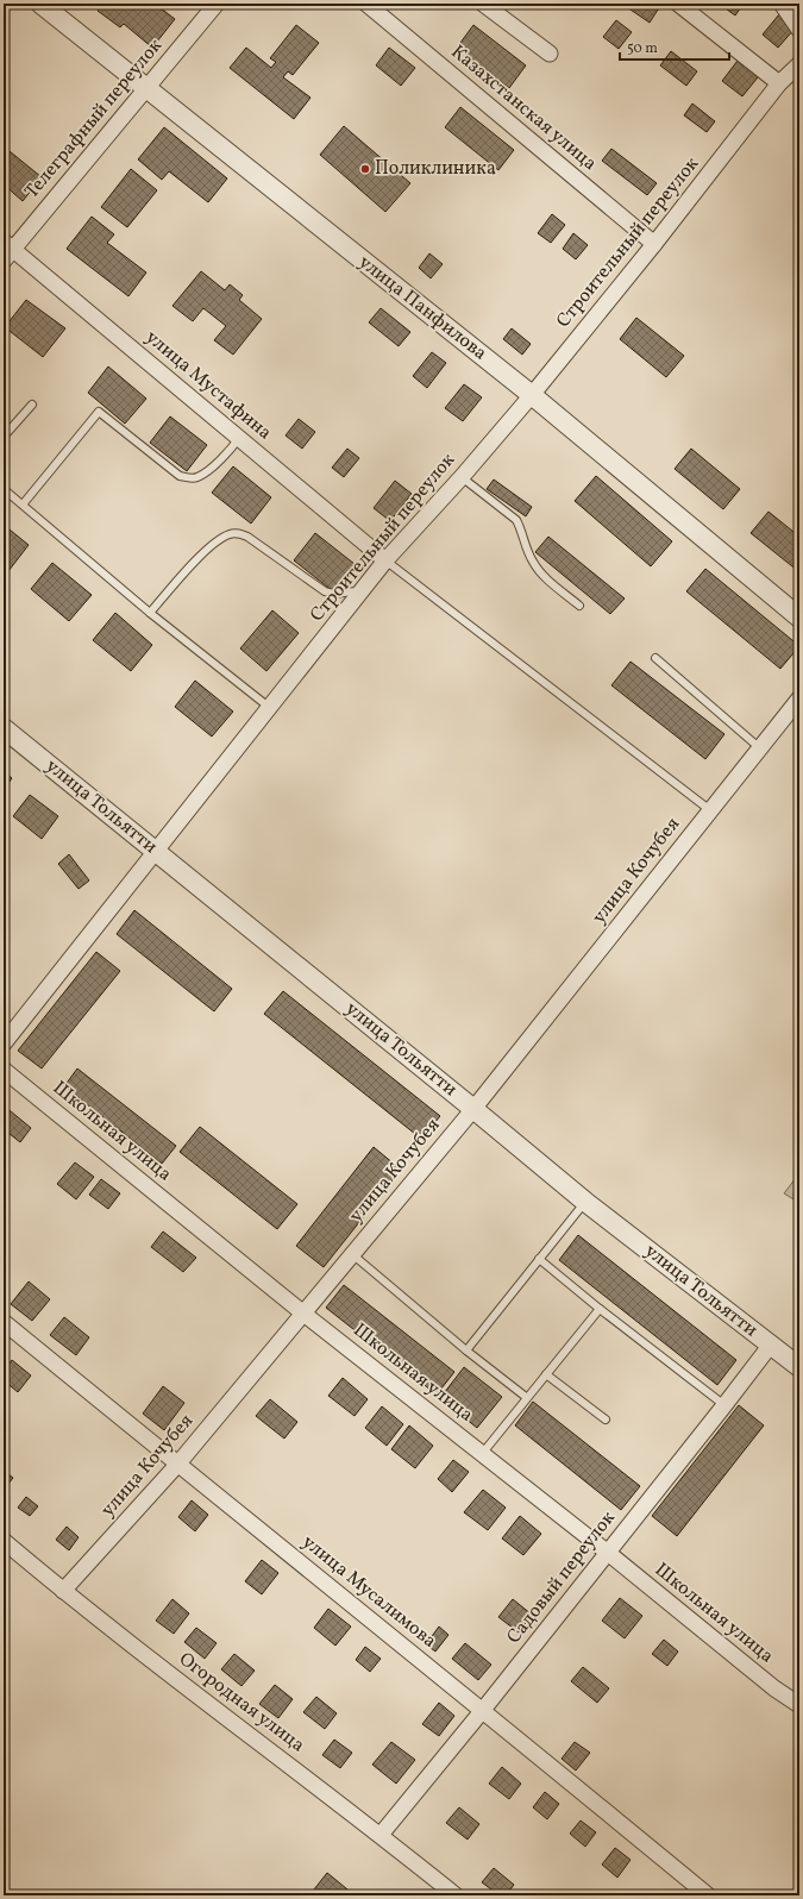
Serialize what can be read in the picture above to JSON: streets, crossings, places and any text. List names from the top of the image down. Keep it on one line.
{"streets":{"street":["Казахстанская улица","Телеграфный переулок","Строительный переулок","улица Панфилова","улица Мустафина","улица Тольятти","улица Кочубея","Школьная улица","Садовый переулок","улица Мусалимова","Огородная улица"]},"crossings":[["Казахстанская улица","Строительный переулок"],["Телеграфный переулок","улица Панфилова"],["Телеграфный переулок","улица Мустафина"],["Строительный переулок","улица Панфилова"],["Строительный переулок","улица Мустафина"],["Строительный переулок","улица Тольятти"],["улица Тольятти","улица Кочубея"],["улица Тольятти","Садовый переулок"],["улица Кочубея","Школьная улица"],["улица Кочубея","улица Мусалимова"],["улица Кочубея","Огородная улица"],["Школьная улица","Садовый переулок"],["Садовый переулок","улица Мусалимова"],["Садовый переулок","Огородная улица"]],"places":["Поликлиника"],"scale_bar":"50 m"}
